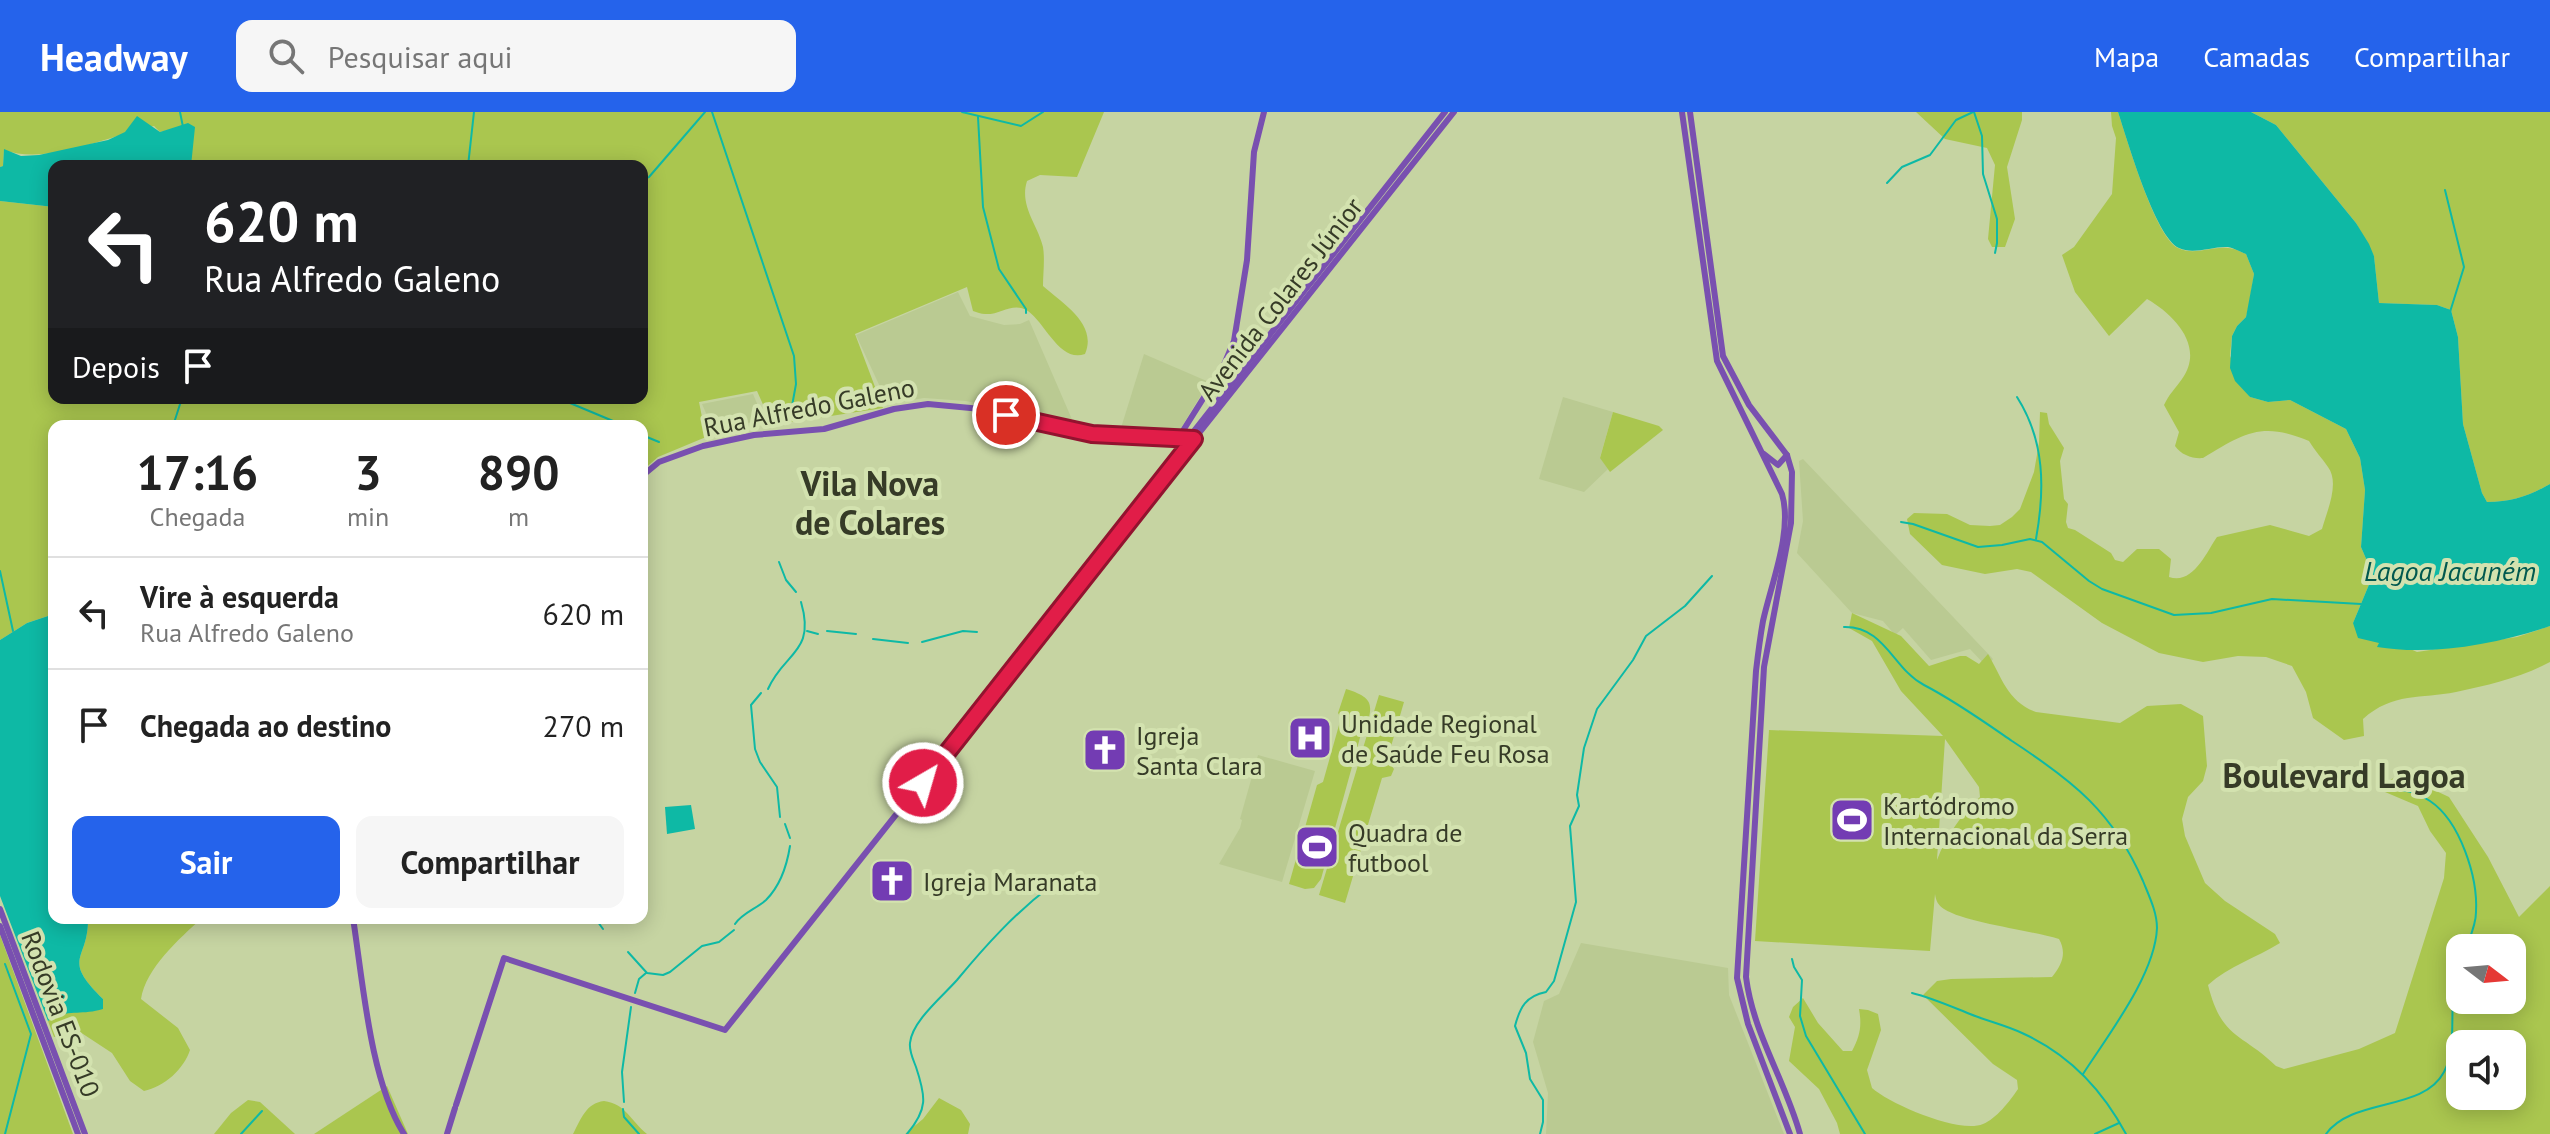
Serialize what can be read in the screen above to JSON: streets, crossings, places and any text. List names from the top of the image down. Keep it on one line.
{"streets":{"street":["Avenida Colares Júnior","Rua Alfredo Galeno","Rodovia ES-010"]},"crossings":[["Avenida Colares Júnior","Rua Alfredo Galeno"]],"districts":["Vila Nova de Colares","Boulevard Lagoa"],"water":["Lagoa Jacuném"],"places":{"hospital":["Unidade Regional de Saúde Feu Rosa"],"church":["Igreja Santa Clara","Igreja Maranata"],"sports":["Kartódromo Internacional da Serra","Quadra de futbool"]},"north":"right","page":{"header":"Headway","search":"Pesquisar aqui","nav":["Mapa","Camadas","Compartilhar"],"turn":["620 m","Rua Alfredo Galeno"],"then":"Depois","eta":["17:16","Chegada","3","min","890","m"],"list":[{"name":"Vire à esquerda","note":"Rua Alfredo Galeno","value":"620 m"},{"name":"Chegada ao destino","value":"270 m"}],"buttons":["Sair","Compartilhar"]}}
